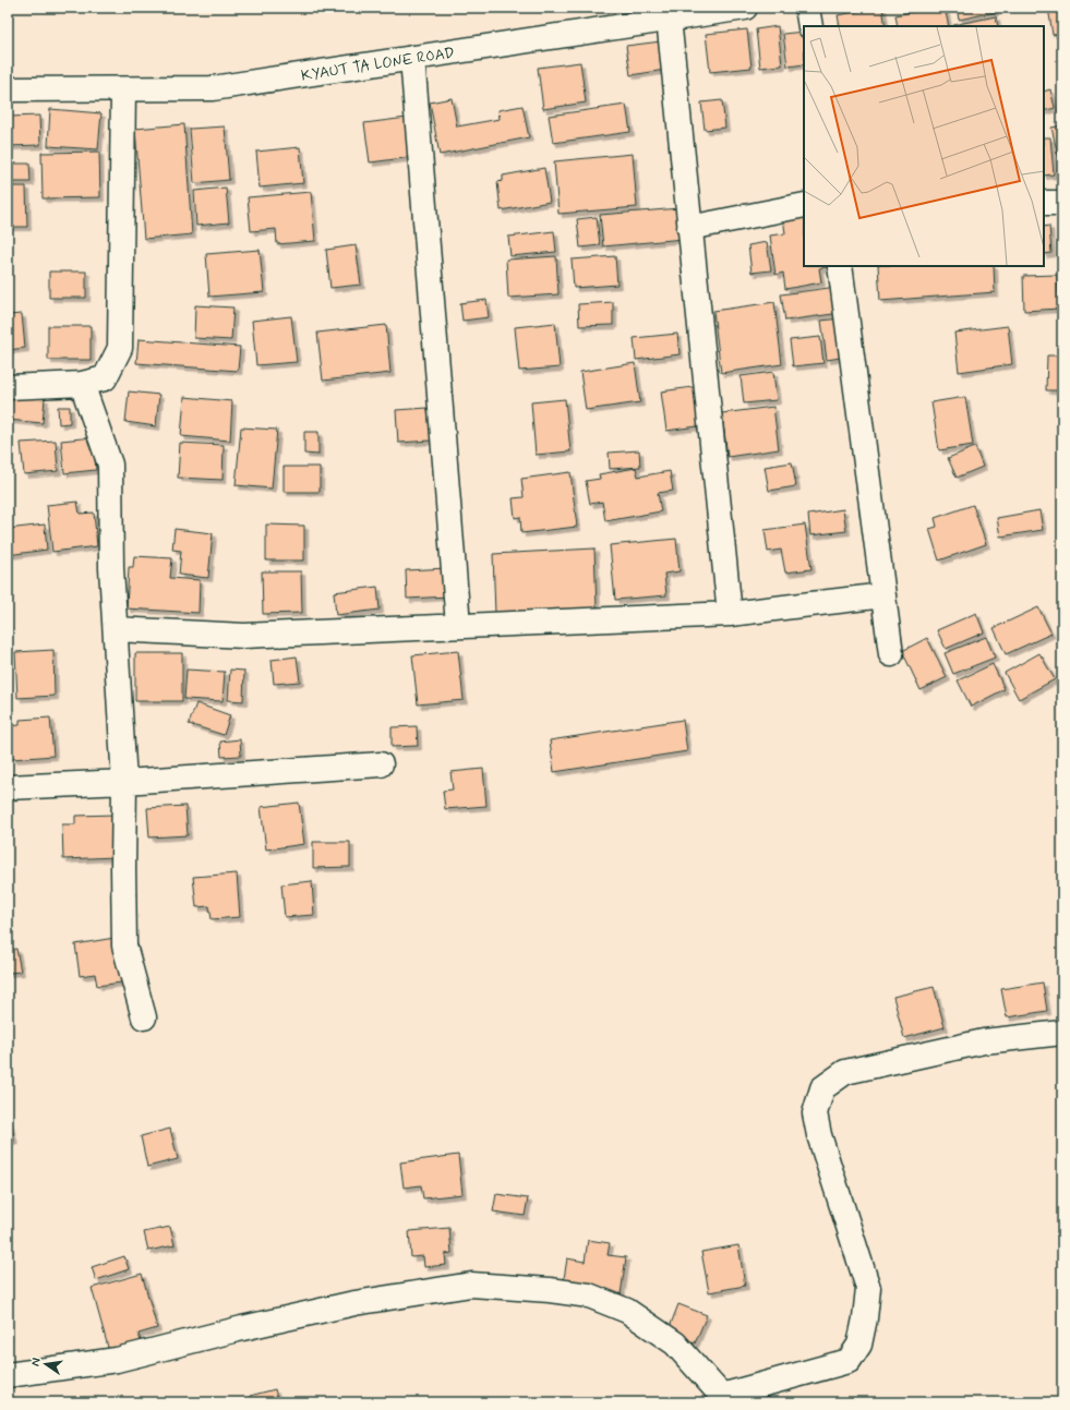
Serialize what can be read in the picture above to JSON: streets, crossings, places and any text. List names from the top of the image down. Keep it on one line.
{"streets":{"street":["KYAUT TA LONE ROAD"]},"north":"left"}
